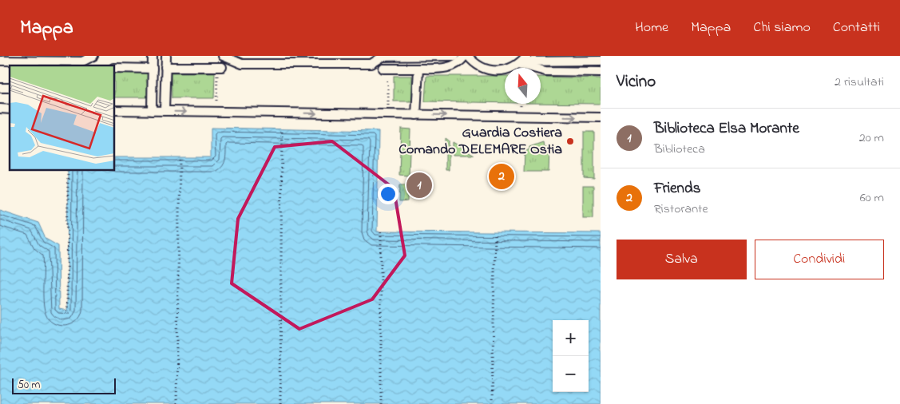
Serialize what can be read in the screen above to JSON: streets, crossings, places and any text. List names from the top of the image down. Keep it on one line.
{"places":["Guardia Costiera Comando DELEMARE Ostia"],"scale_bar":"50 m","north":"top","page":{"header":"Mappa","nav":["Home","Mappa","Chi siamo","Contatti"],"heading":["Vicino","2 risultati"],"list":[{"mark":"1","name":"Biblioteca Elsa Morante","note":"Biblioteca","value":"20 m"},{"mark":"2","name":"Friends","note":"Ristorante","value":"60 m"}],"pins":["2","1"],"buttons":["Salva","Condividi"],"map_buttons":["+","−"],"scale":"50 m"}}
